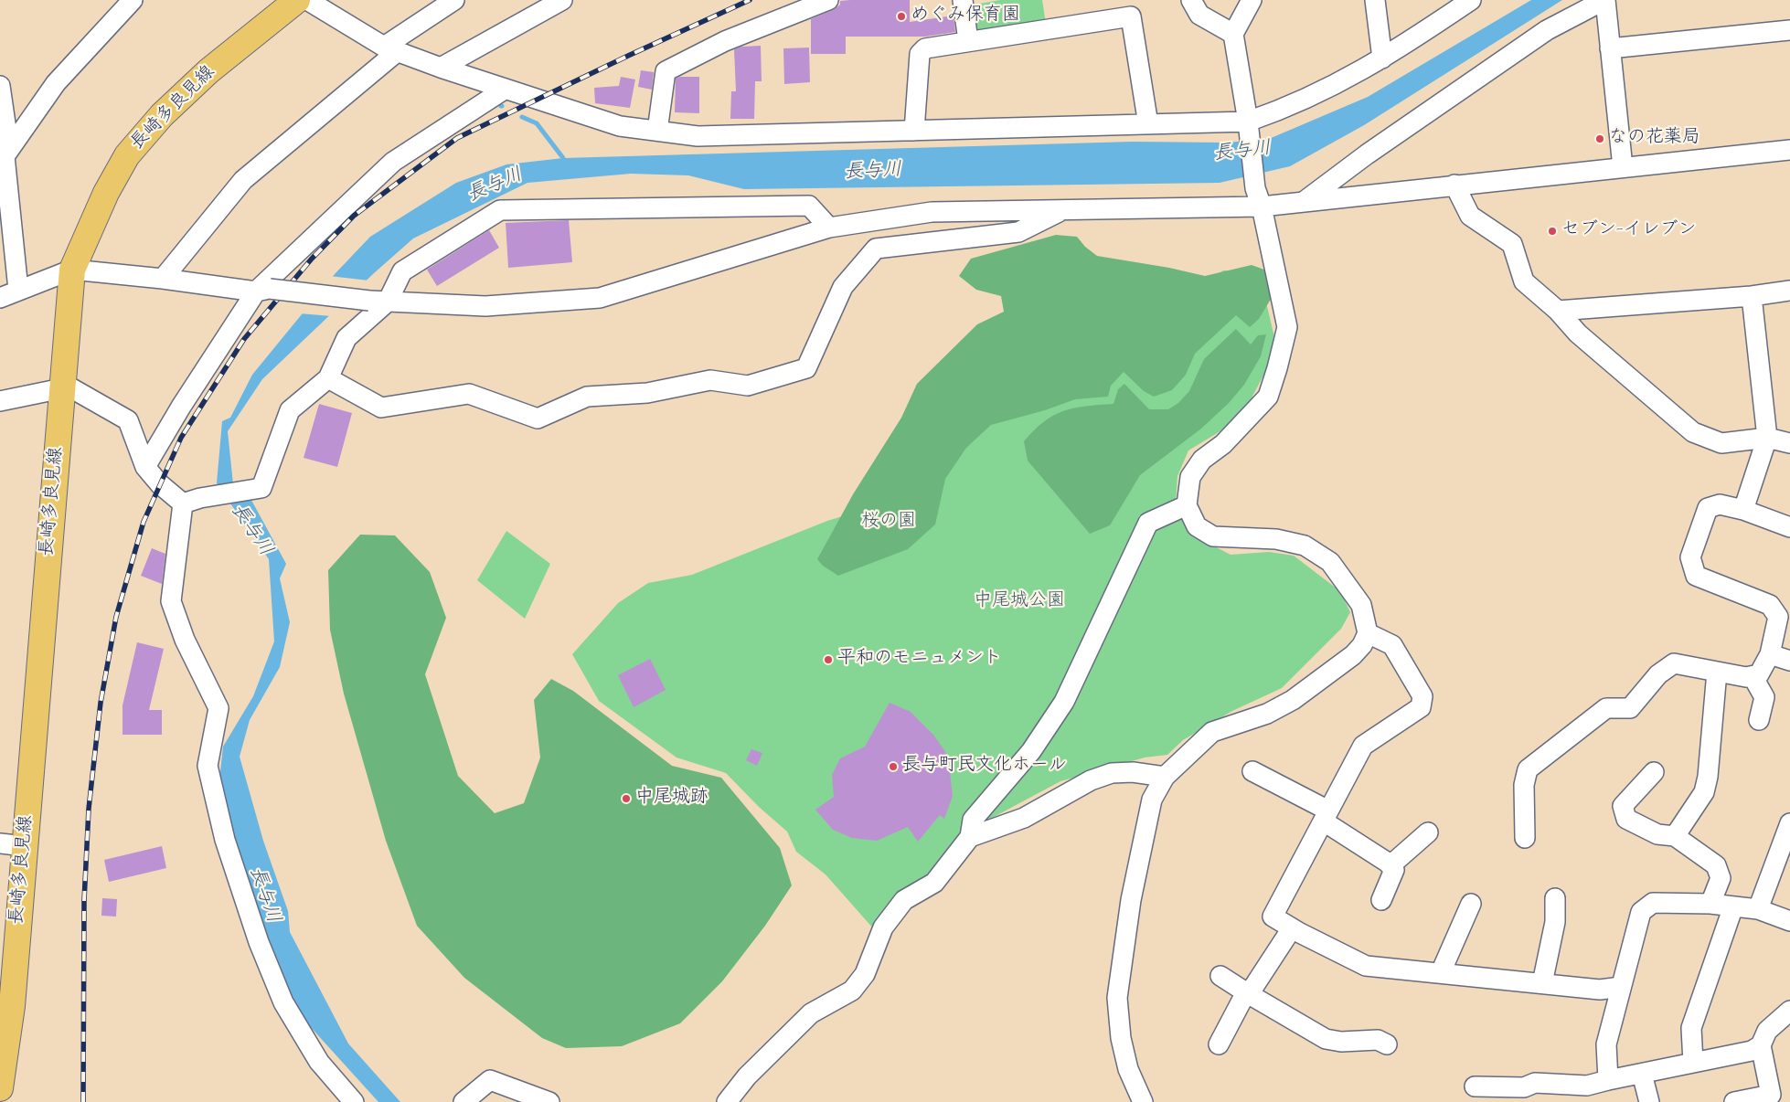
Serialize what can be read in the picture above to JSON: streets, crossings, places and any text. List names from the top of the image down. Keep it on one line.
{"streets":{"main road":["長崎多良見線"]},"water":["長与川"],"parks":["桜の園","中尾城公園"],"places":["めぐみ保育園","なの花薬局","セブン-イレブン","平和のモニュメント","長与町民文化ホール","中尾城跡"]}
